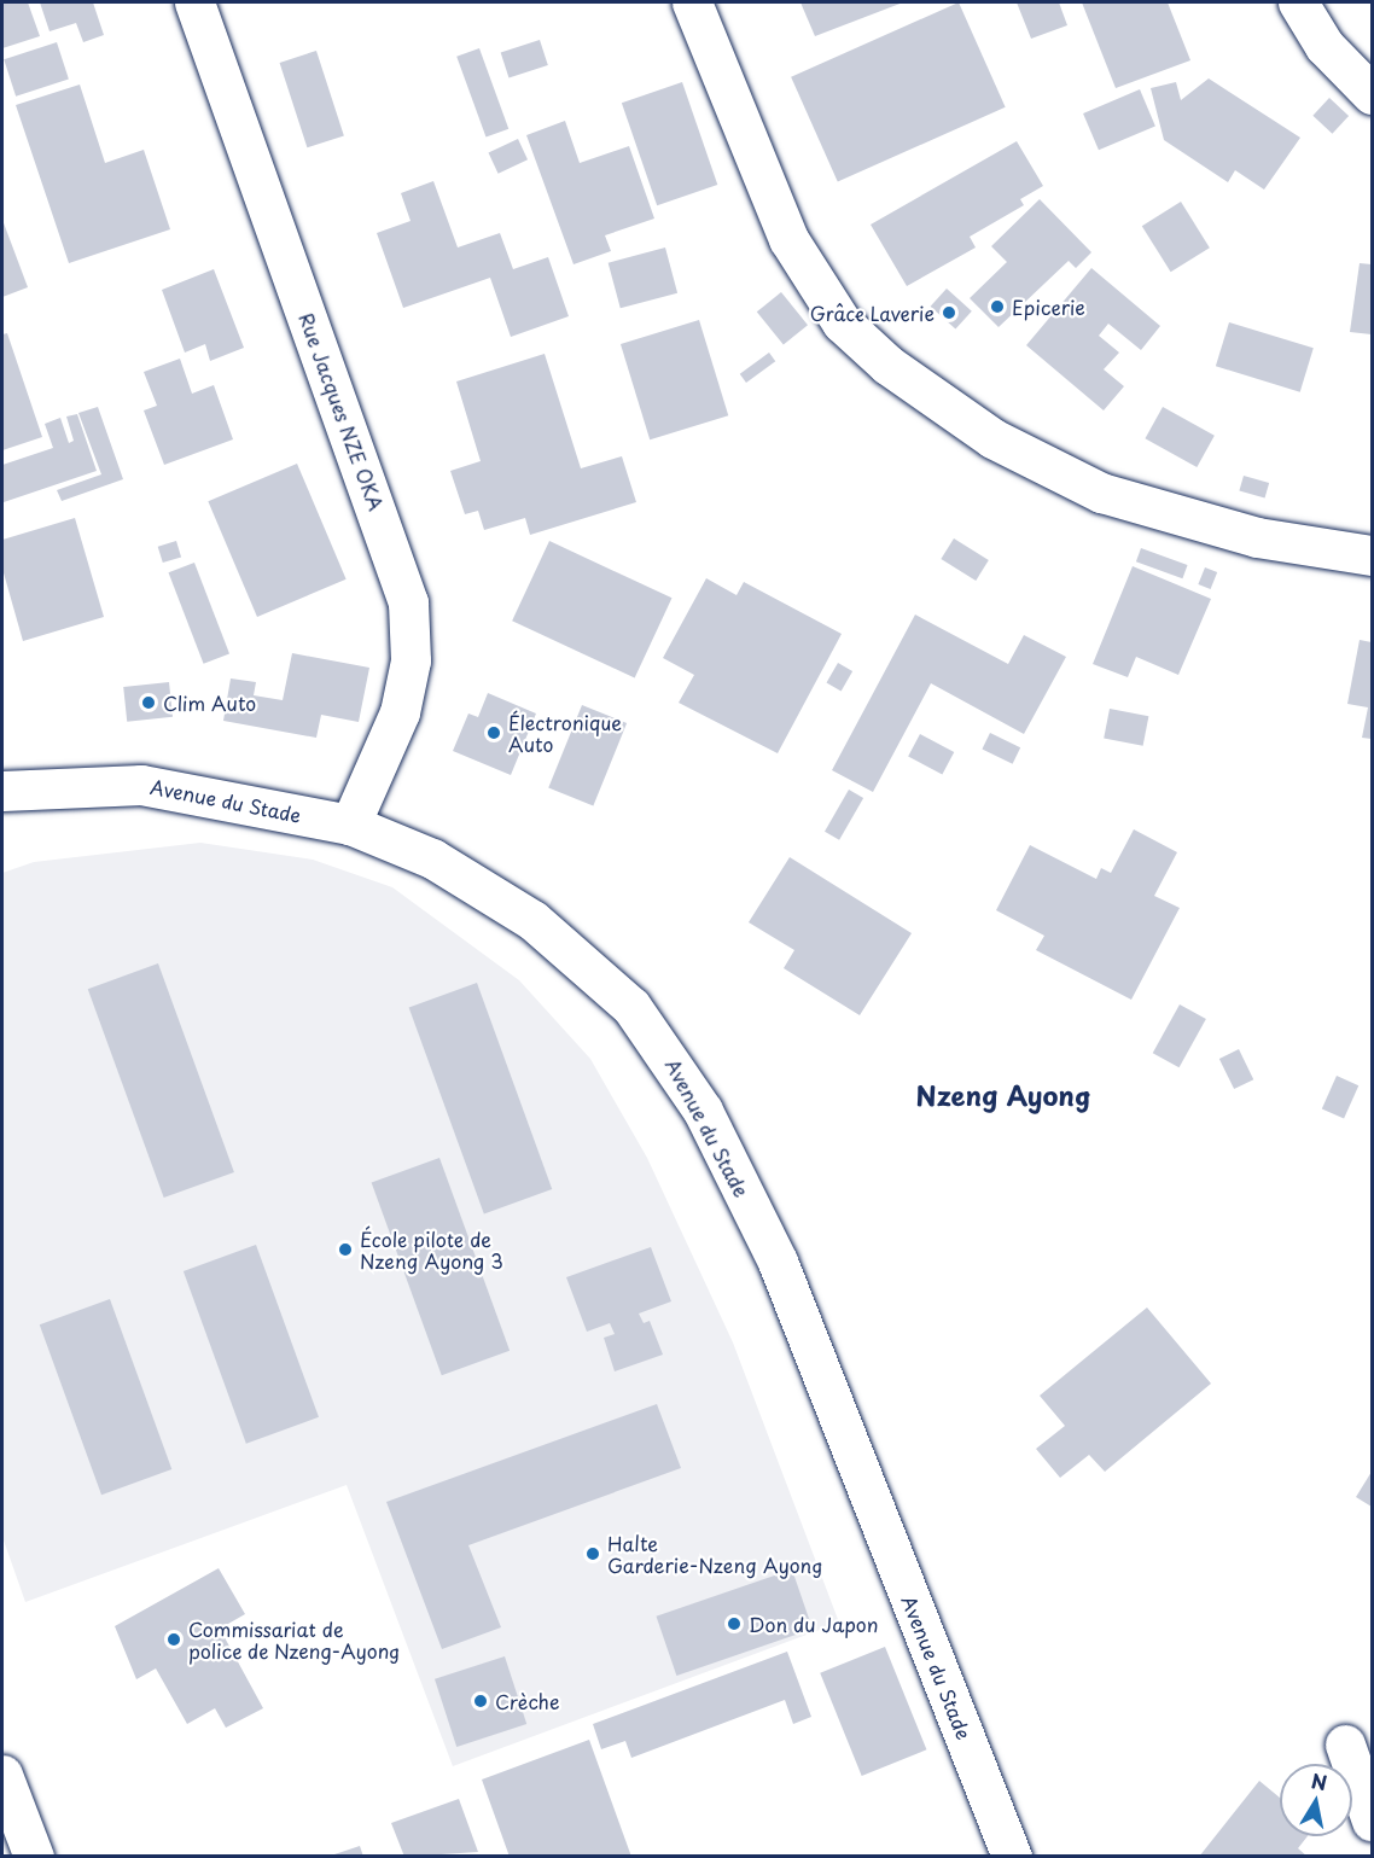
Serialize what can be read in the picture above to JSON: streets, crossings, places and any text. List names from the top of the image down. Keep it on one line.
{"streets":{"street":["Rue Jacques NZE OKA","Avenue du Stade"]},"crossings":[["Rue Jacques NZE OKA","Avenue du Stade"]],"districts":["Nzeng Ayong"],"places":["Epicerie","Grâce Laverie","Clim Auto","Électronique Auto","École pilote de Nzeng Ayong 3","Halte Garderie-Nzeng Ayong","Don du Japon","Commissariat de police de Nzeng-Ayong","Crèche"],"north":"top"}
